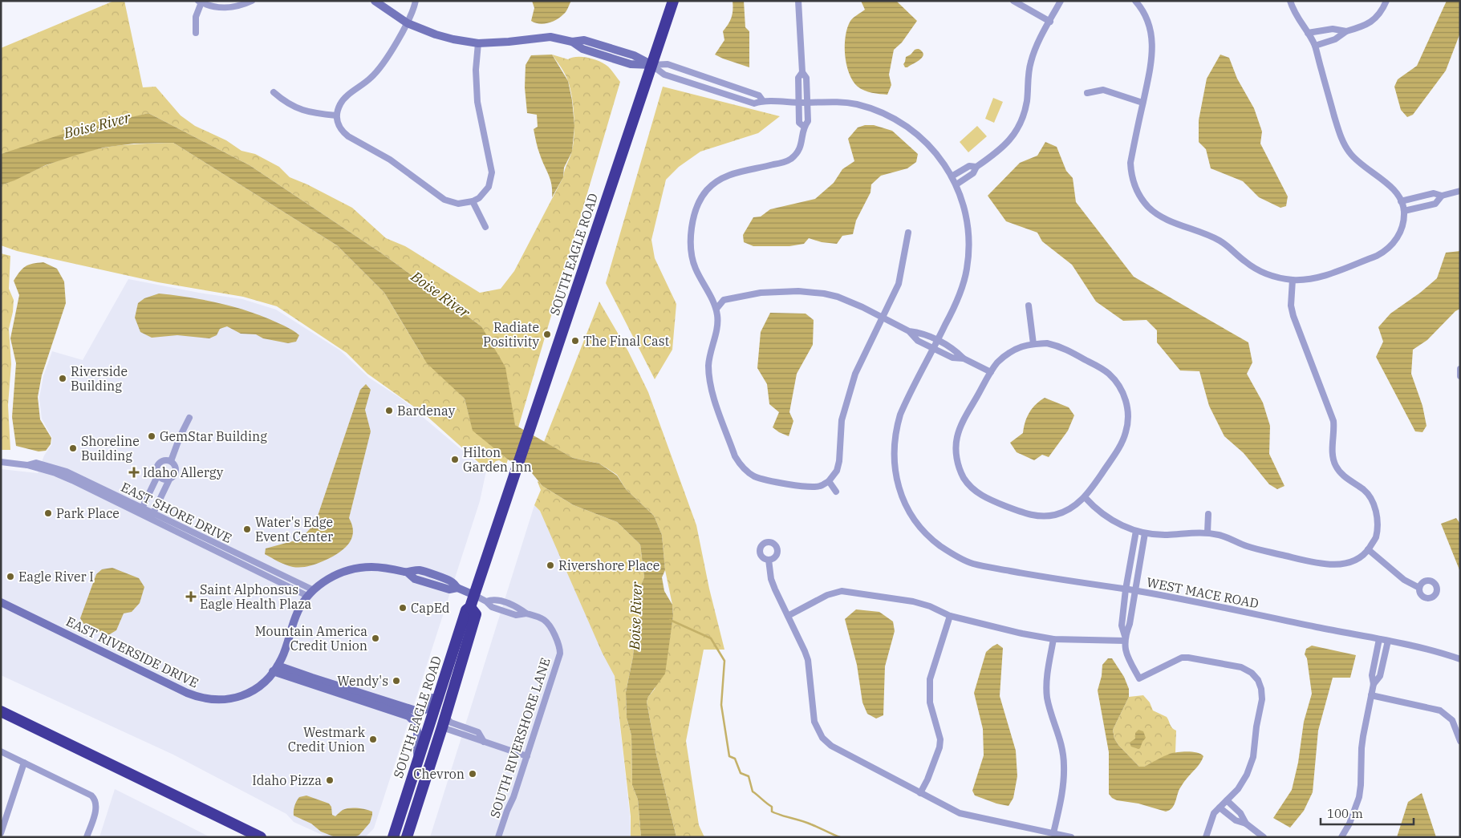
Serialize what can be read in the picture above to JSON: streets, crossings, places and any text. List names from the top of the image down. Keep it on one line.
{"streets":{"highway":["SOUTH EAGLE ROAD"],"street":["EAST SHORE DRIVE","WEST MACE ROAD","EAST RIVERSIDE DRIVE","SOUTH RIVERSHORE LANE"]},"crossings":[["SOUTH EAGLE ROAD","WEST MACE ROAD"],["SOUTH EAGLE ROAD","EAST RIVERSIDE DRIVE"],["SOUTH EAGLE ROAD","SOUTH RIVERSHORE LANE"],["EAST SHORE DRIVE","EAST RIVERSIDE DRIVE"],["EAST RIVERSIDE DRIVE","SOUTH RIVERSHORE LANE"]],"water":["Boise River"],"places":{"other":["Radiate Positivity","The Final Cast","Riverside Building","Bardenay","GemStar Building","Shoreline Building","Hilton Garden Inn","Park Place","Water's Edge Event Center","Rivershore Place","Eagle River I","CapEd","Mountain America Credit Union","Wendy's","Westmark Credit Union","Chevron","Idaho Pizza"],"health":["Idaho Allergy","Saint Alphonsus Eagle Health Plaza"]},"scale_bar":"100 m"}
